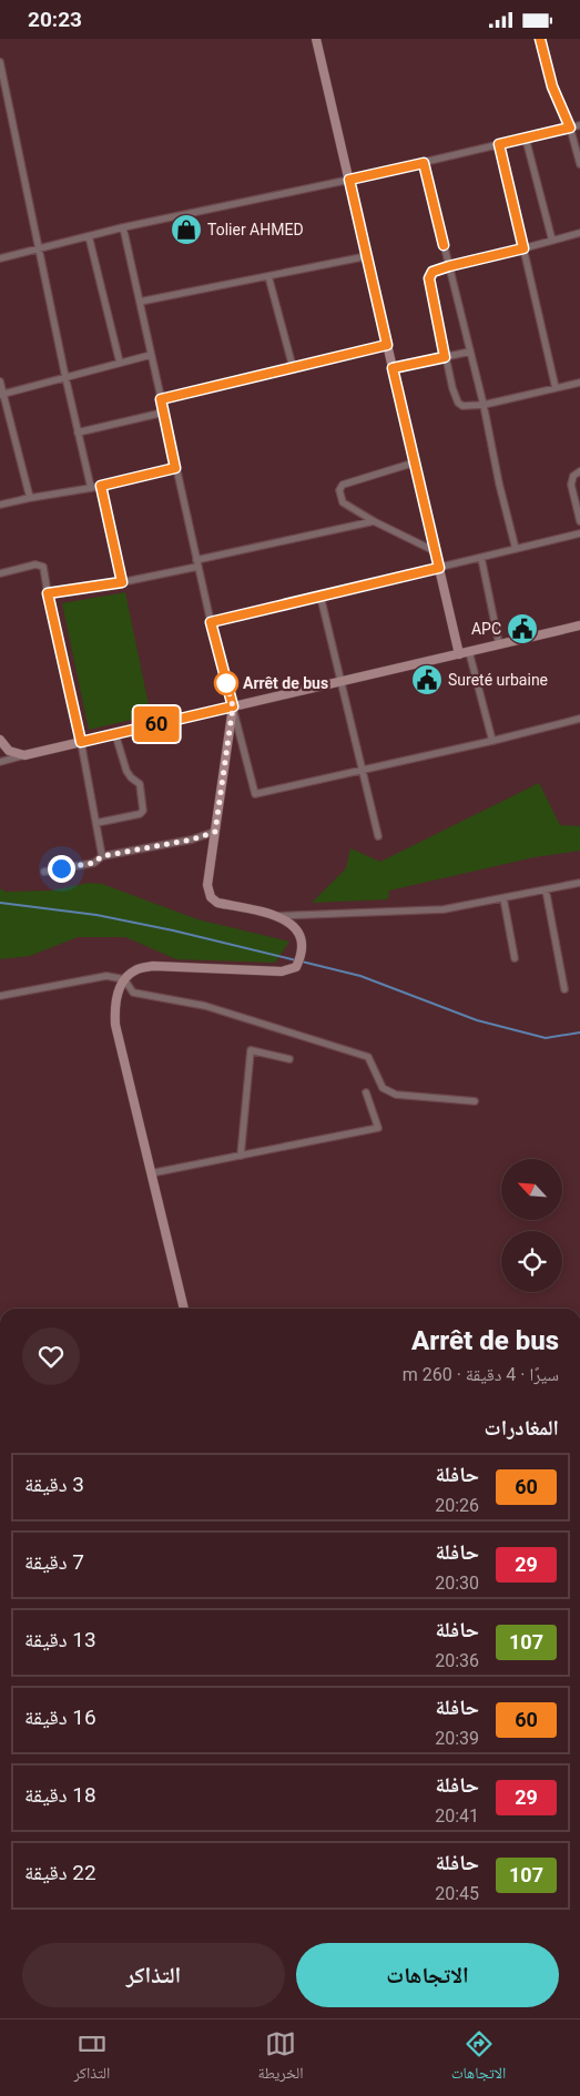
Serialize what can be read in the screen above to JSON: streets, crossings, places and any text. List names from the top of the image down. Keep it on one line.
{"places":{"shop":["Tolier AHMED"],"public building":["APC","Sureté urbaine"],"other":["Arrêt de bus"]},"lines":["bus line 60"],"north":"top left","page":{"status":"20:23","on_map":"60","heading":[["Arrêt de bus","سيرًا · 4 دقيقة · 260 m"],"المغادرات"],"list":[{"mark":"60","name":"حافلة","note":"20:26","value":"3 دقيقة"},{"mark":"29","name":"حافلة","note":"20:30","value":"7 دقيقة"},{"mark":"107","name":"حافلة","note":"20:36","value":"13 دقيقة"},{"mark":"60","name":"حافلة","note":"20:39","value":"16 دقيقة"},{"mark":"29","name":"حافلة","note":"20:41","value":"18 دقيقة"},{"mark":"107","name":"حافلة","note":"20:45","value":"22 دقيقة"}],"buttons":["الاتجاهات","التذاكر"],"tabs":["الاتجاهات","الخريطة","التذاكر"]}}
